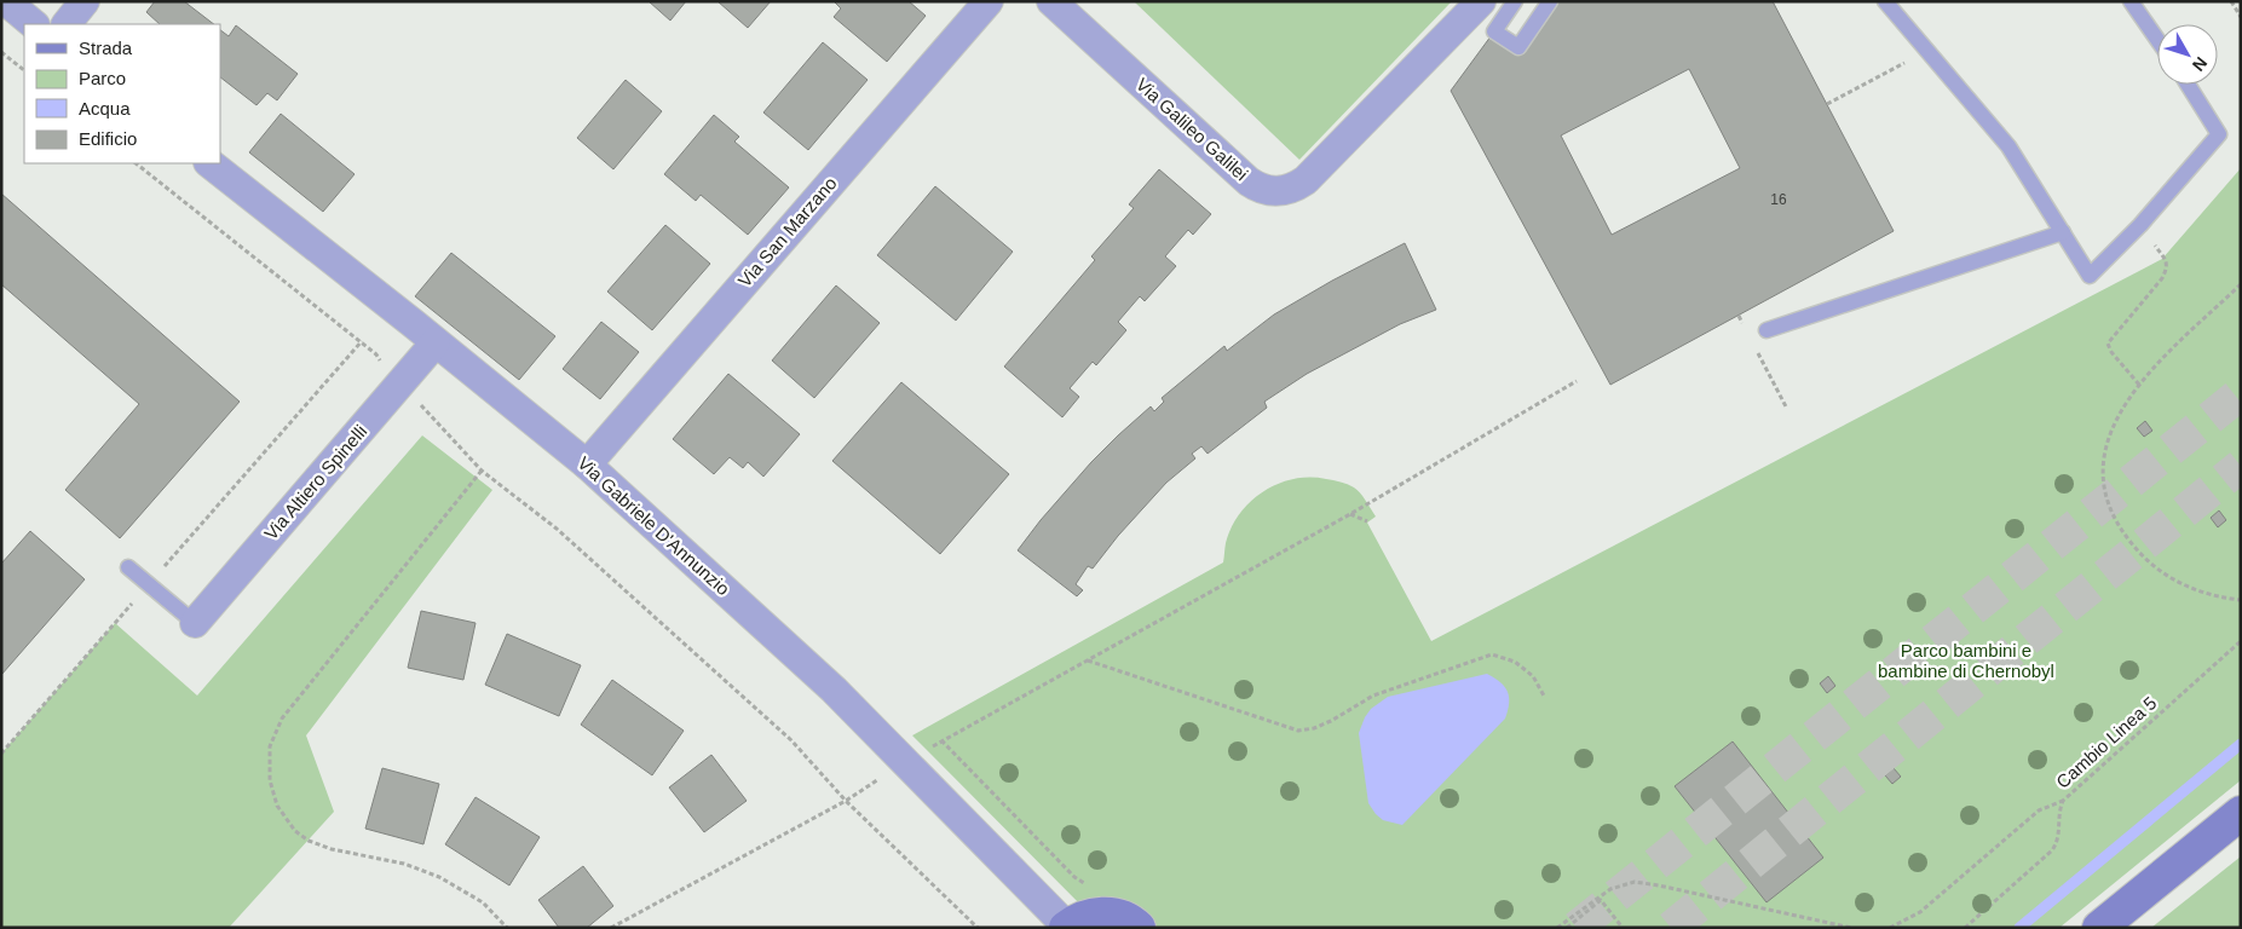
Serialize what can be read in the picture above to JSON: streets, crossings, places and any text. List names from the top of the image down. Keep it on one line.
{"streets":{"street":["Via Galileo Galilei","Via San Marzano","Via Altiero Spinelli","Via Gabriele D'Annunzio"],"path":["Cambio Linea 5"]},"crossings":[["Via San Marzano","Via Gabriele D'Annunzio"],["Via Altiero Spinelli","Via Gabriele D'Annunzio"]],"parks":["Parco bambini e bambine di Chernobyl"],"house_numbers":["16"],"legend":["Strada","Parco","Acqua","Edificio"],"north":"bottom right"}
